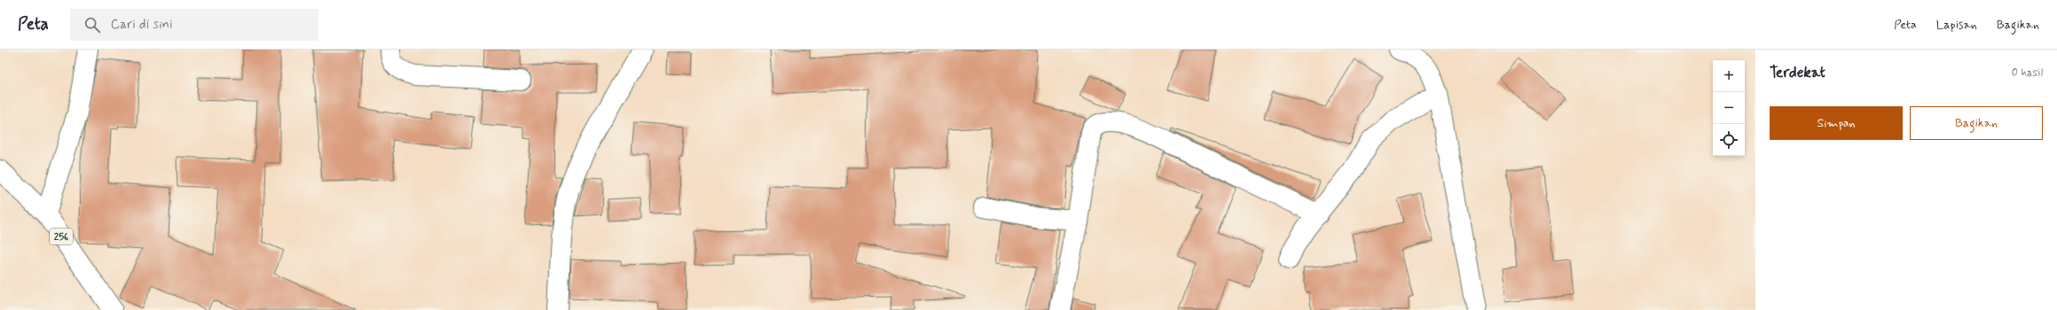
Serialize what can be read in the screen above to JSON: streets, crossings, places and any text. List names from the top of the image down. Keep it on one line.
{"streets":{"street":["256"]},"page":{"header":"Peta","search":"Cari di sini","nav":["Peta","Lapisan","Bagikan"],"heading":["Terdekat","0 hasil"],"map_buttons":["+","−"],"buttons":["Simpan","Bagikan"]}}
